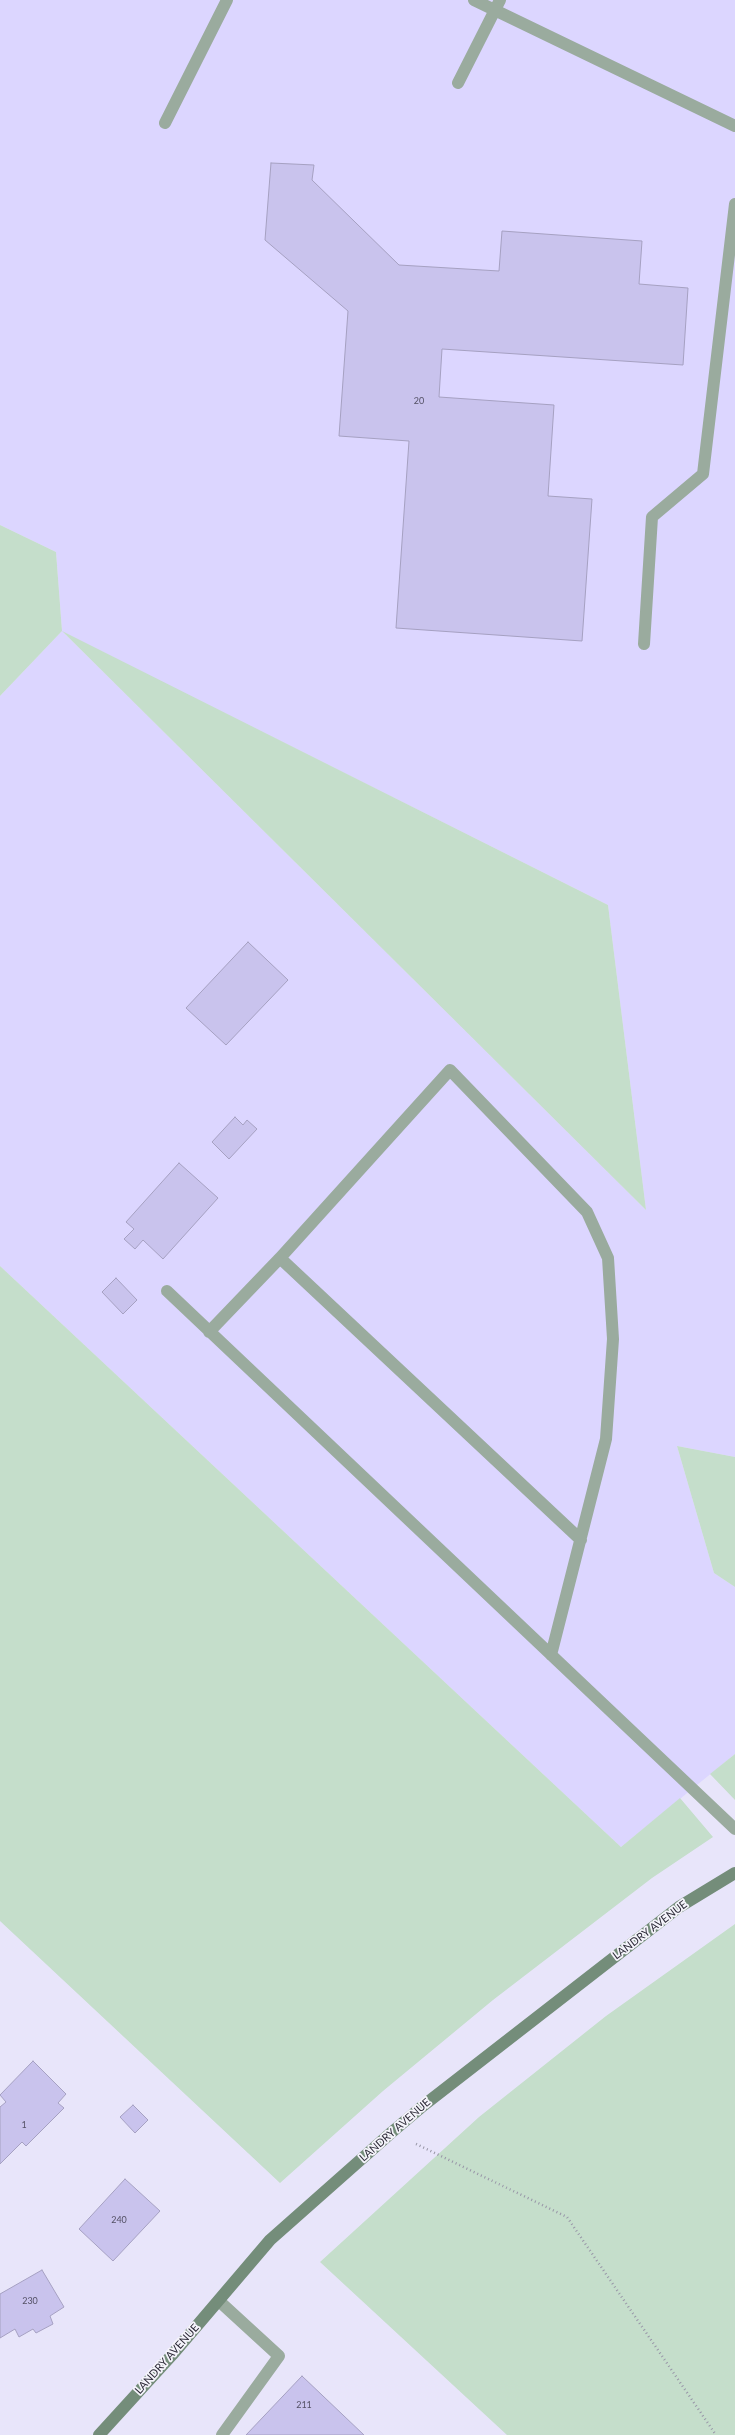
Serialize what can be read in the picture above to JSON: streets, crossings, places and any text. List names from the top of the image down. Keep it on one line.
{"streets":{"street":["LANDRY AVENUE"]},"house_numbers":["20","1","240","230","211"]}
